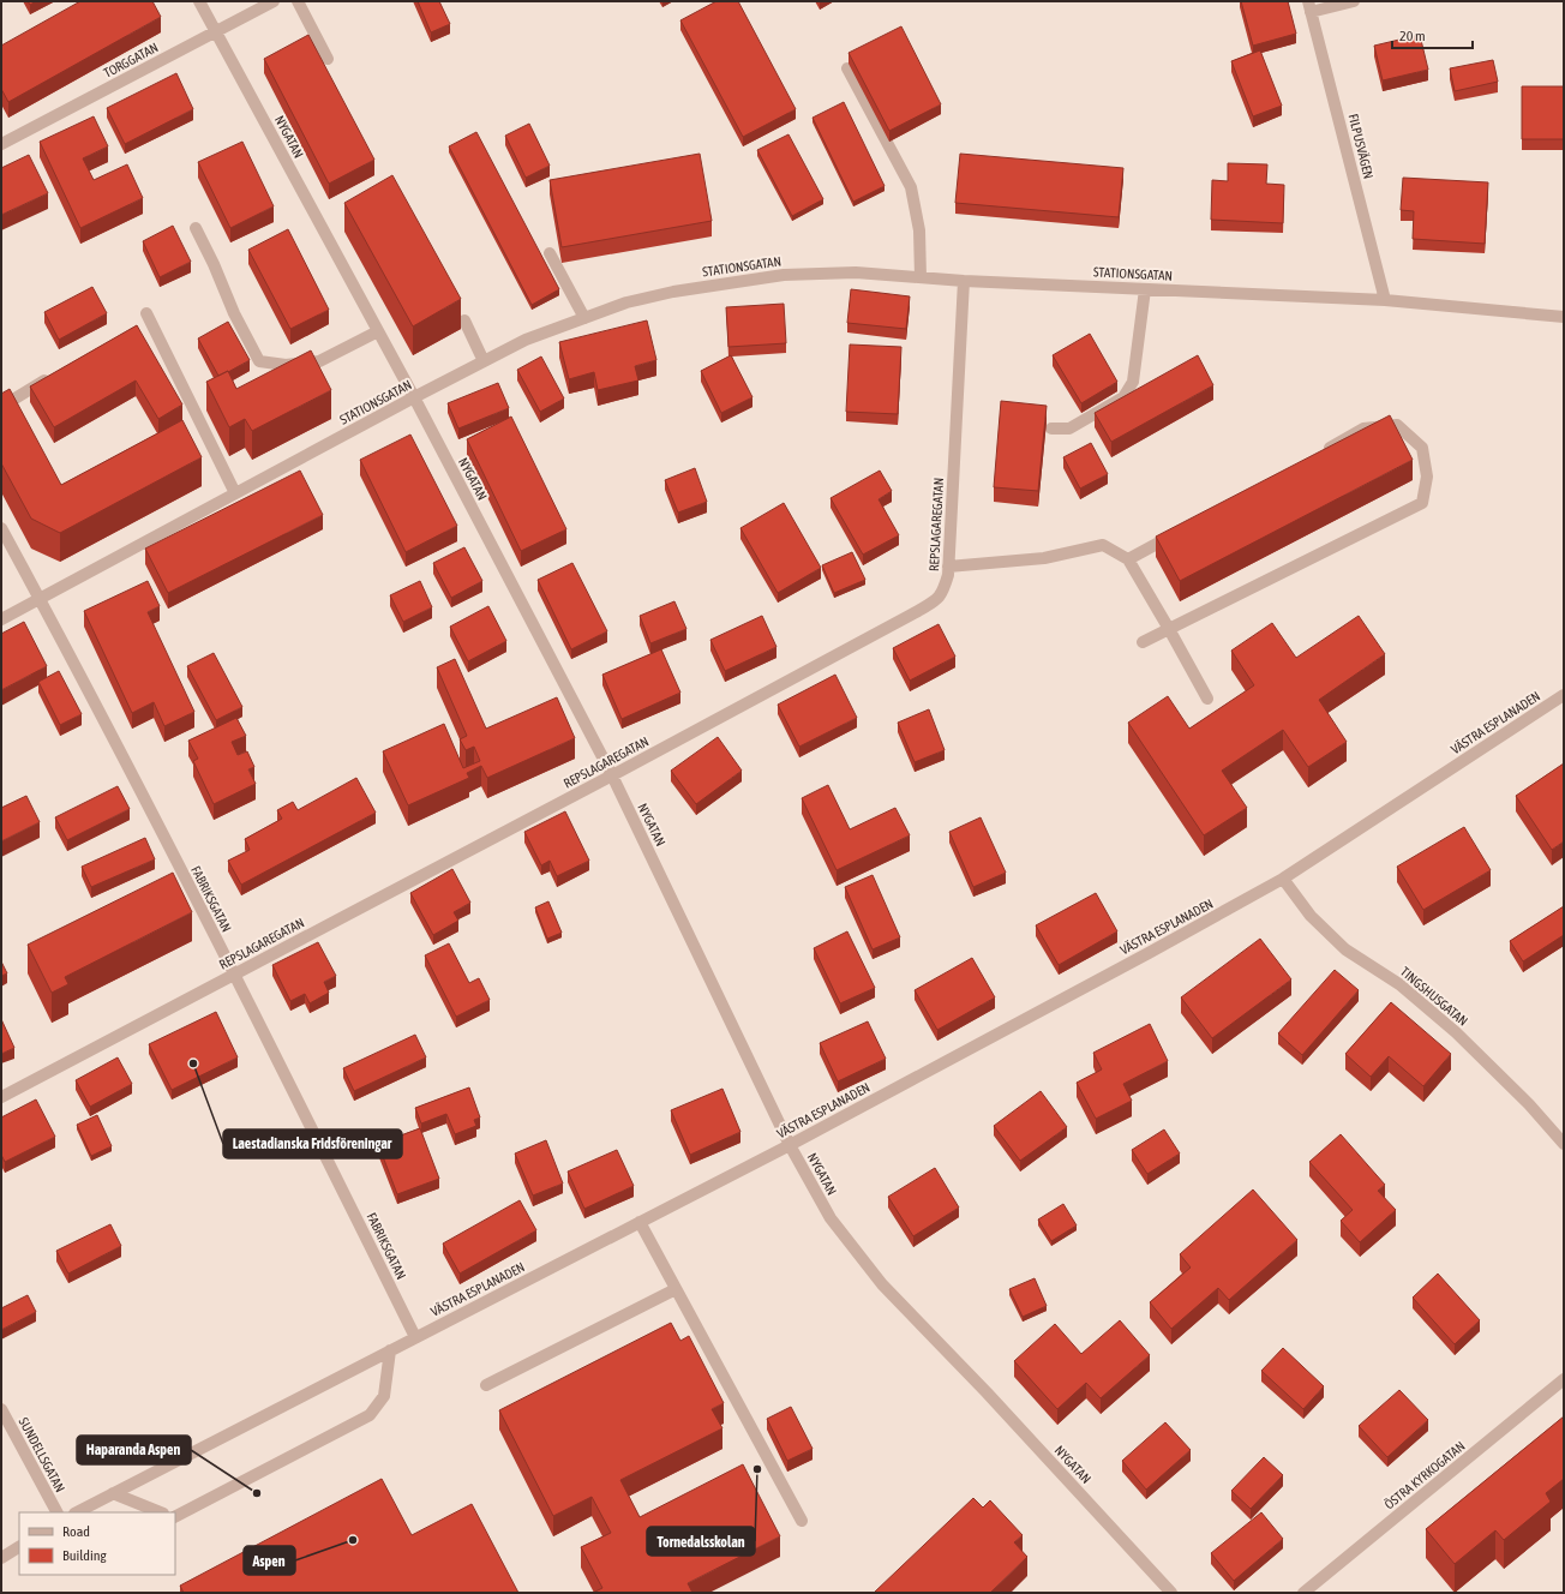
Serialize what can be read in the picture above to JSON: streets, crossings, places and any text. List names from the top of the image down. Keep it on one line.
{"streets":{"street":["TORGGATAN","NYGATAN","FILPUSVÄGEN","STATIONSGATAN","REPSLAGAREGATAN","VÄSTRA ESPLANADEN","FABRIKSGATAN","TINGSHUSGATAN","SUNDELLSGATAN","ÖSTRA KYRKOGATAN"]},"crossings":[["TORGGATAN","NYGATAN"],["NYGATAN","STATIONSGATAN"],["NYGATAN","REPSLAGAREGATAN"],["NYGATAN","VÄSTRA ESPLANADEN"],["FILPUSVÄGEN","STATIONSGATAN"],["STATIONSGATAN","REPSLAGAREGATAN"],["STATIONSGATAN","FABRIKSGATAN"],["REPSLAGAREGATAN","FABRIKSGATAN"],["VÄSTRA ESPLANADEN","FABRIKSGATAN"],["VÄSTRA ESPLANADEN","TINGSHUSGATAN"]],"places":["Laestadianska Fridsföreningar","Tornedalsskolan","Haparanda Aspen","Aspen"],"legend":["Road","Building"],"scale_bar":"20 m"}
